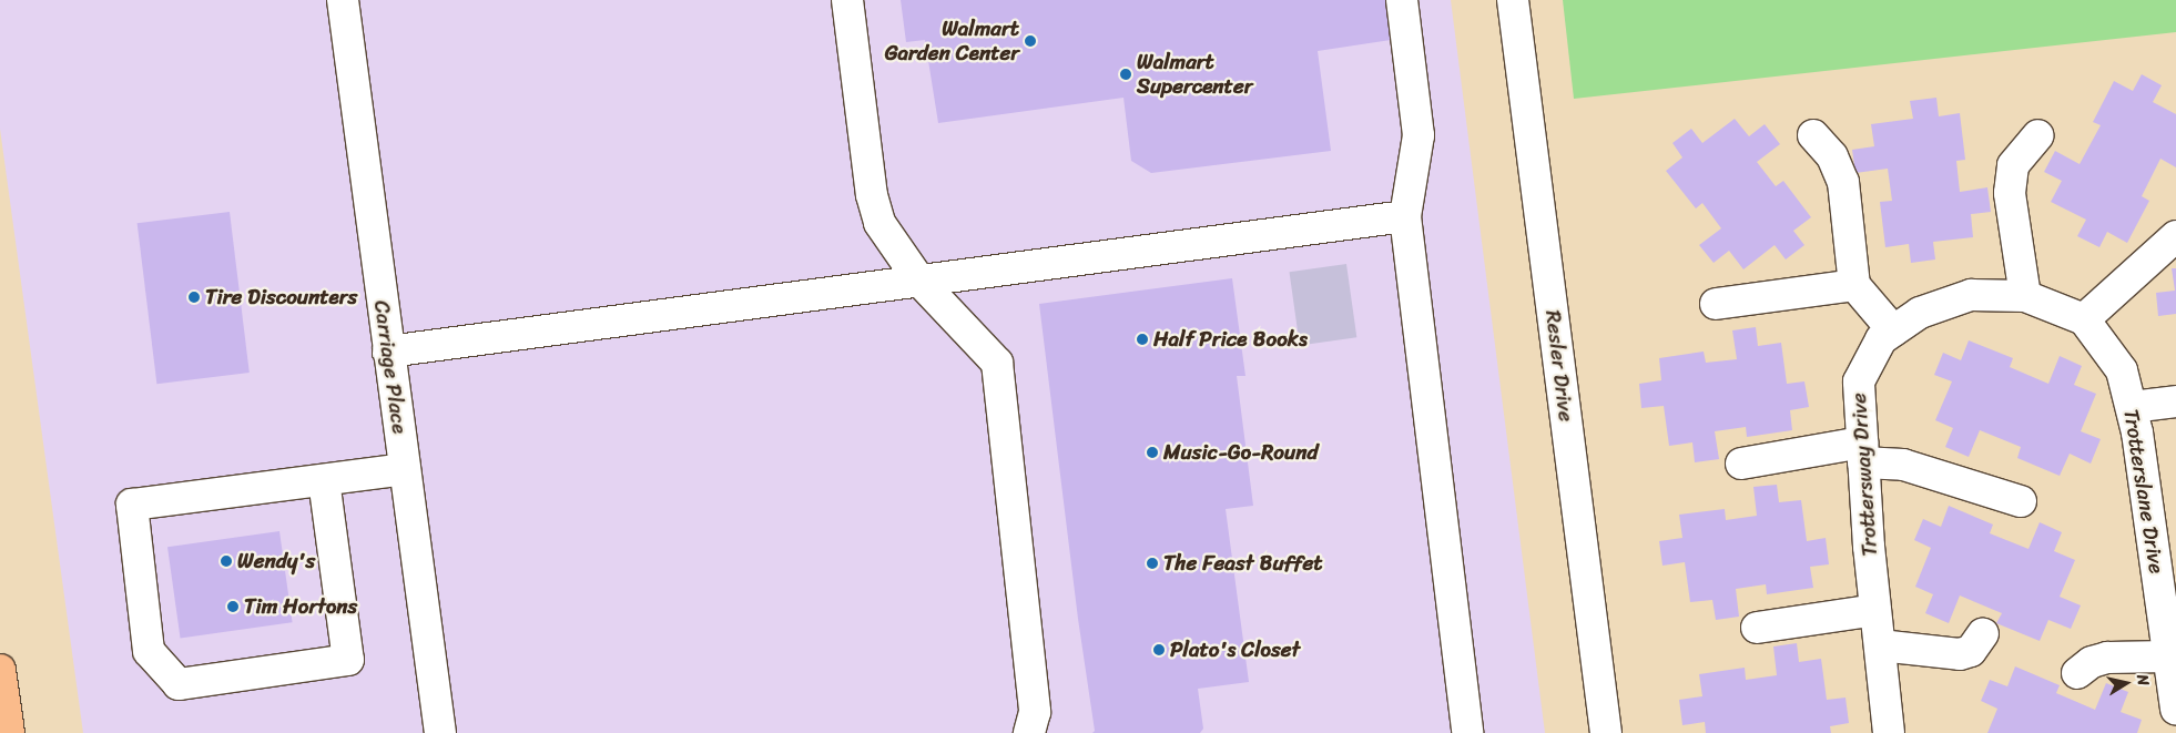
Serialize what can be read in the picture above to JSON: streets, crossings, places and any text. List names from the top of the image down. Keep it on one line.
{"streets":{"street":["Resler Drive","Carriage Place","Trottersway Drive","Trotterslane Drive"]},"crossings":[["Trottersway Drive","Trotterslane Drive"]],"places":["Walmart Garden Center","Walmart Supercenter","Tire Discounters","Half Price Books","Music-Go-Round","Wendy's","The Feast Buffet","Tim Hortons","Plato's Closet"],"north":"right"}
